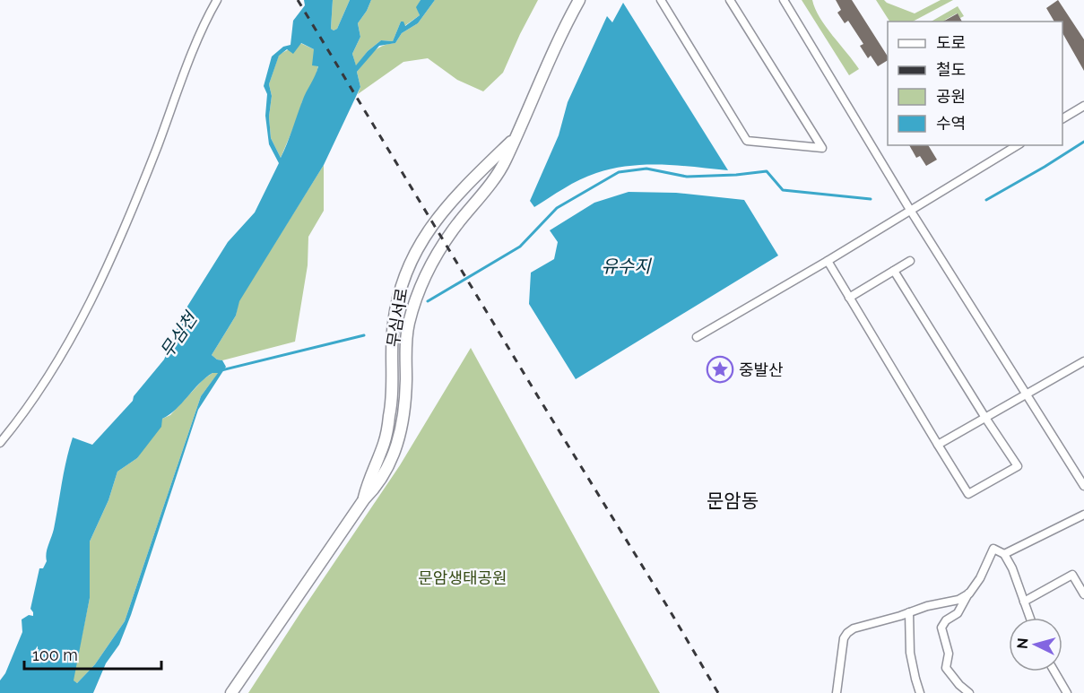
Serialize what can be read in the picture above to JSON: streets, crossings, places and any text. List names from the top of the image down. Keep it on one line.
{"streets":{"street":["무심서로"]},"districts":["문암동"],"water":["유수지","무심천"],"parks":["문암생태공원"],"places":{"place":["중발산"]},"legend":["도로","철도","공원","수역"],"scale_bar":"100 m","north":"left"}
